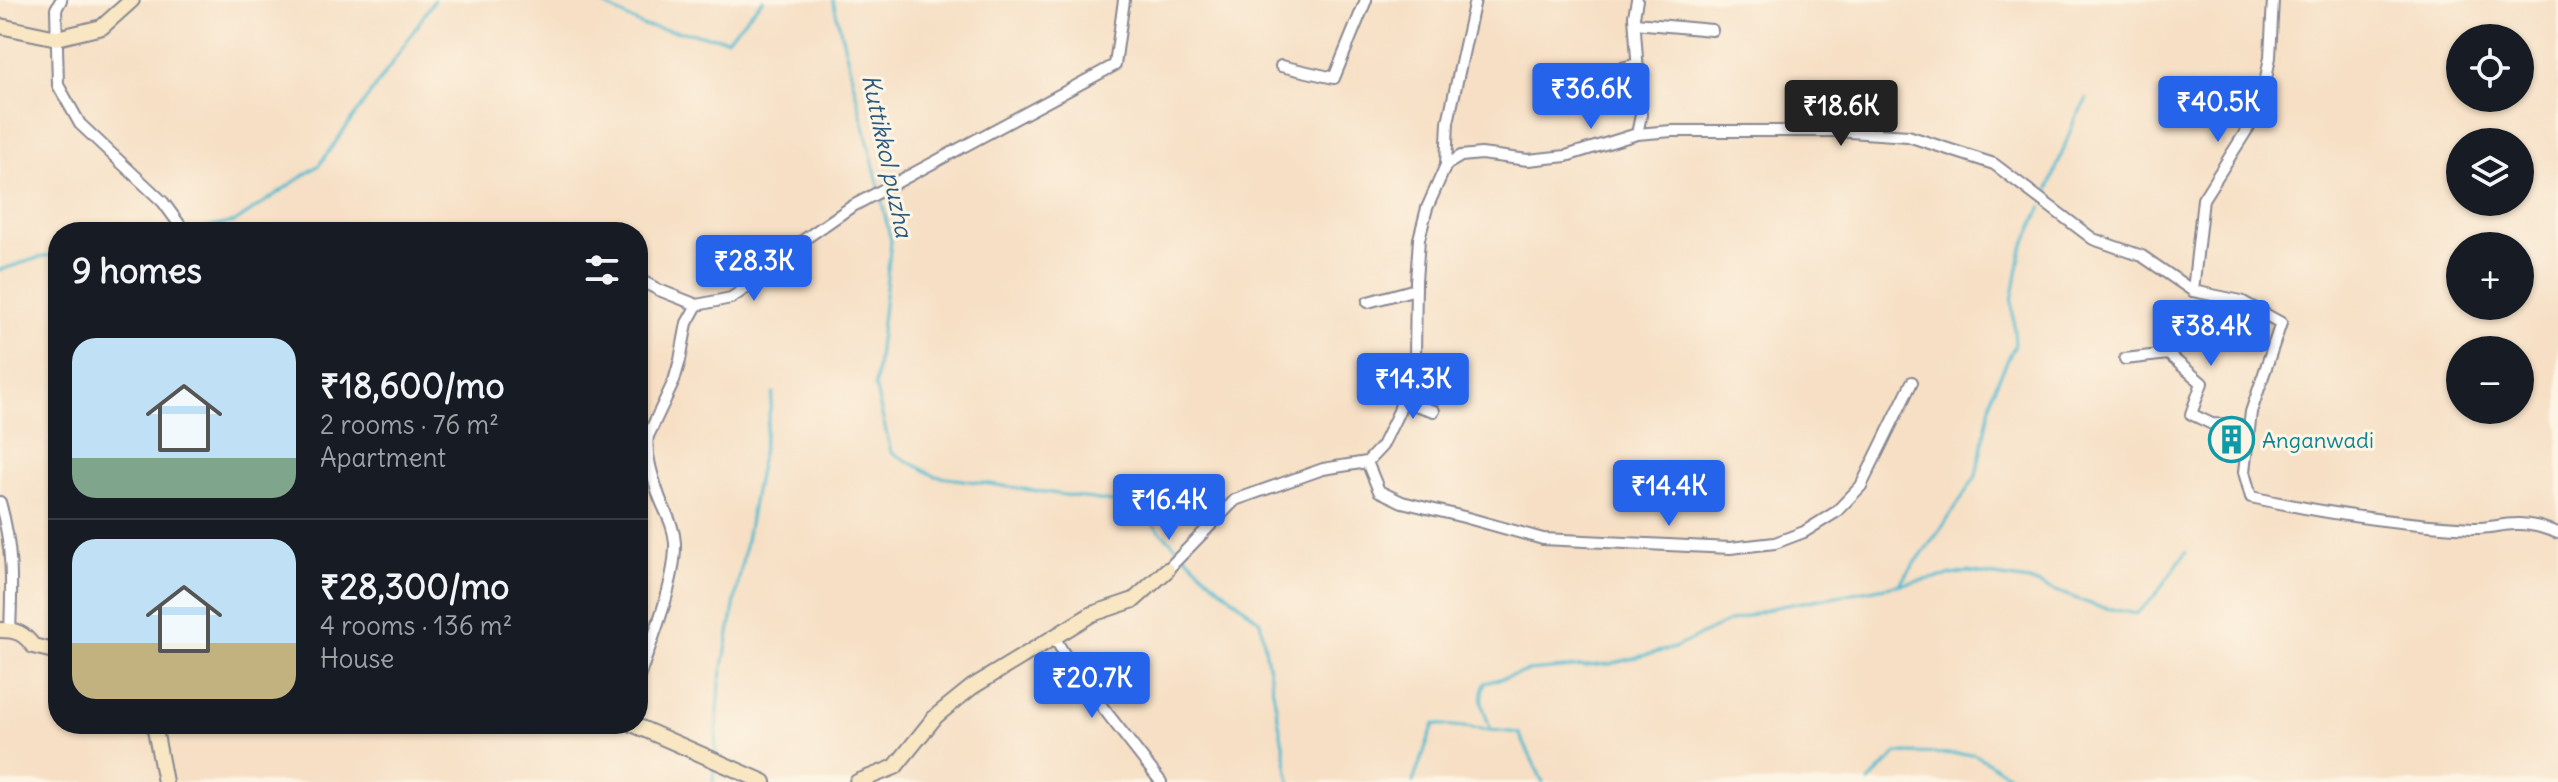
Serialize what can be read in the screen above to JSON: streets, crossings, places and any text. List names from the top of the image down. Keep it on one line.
{"water":["Kuttikkol puzha"],"places":{"building":["Anganwadi"]},"page":{"map_buttons":["+","−"],"price":["₹36.6K","₹40.5K","₹18.6K","₹28.3K","₹38.4K","₹14.3K","₹14.4K","₹16.4K","₹20.7K"],"heading":"9 homes","list":[{"name":"₹18,600/mo","note":"2 rooms · 76 m² · Apartment"},{"name":"₹28,300/mo","note":"4 rooms · 136 m² · House"}]}}
